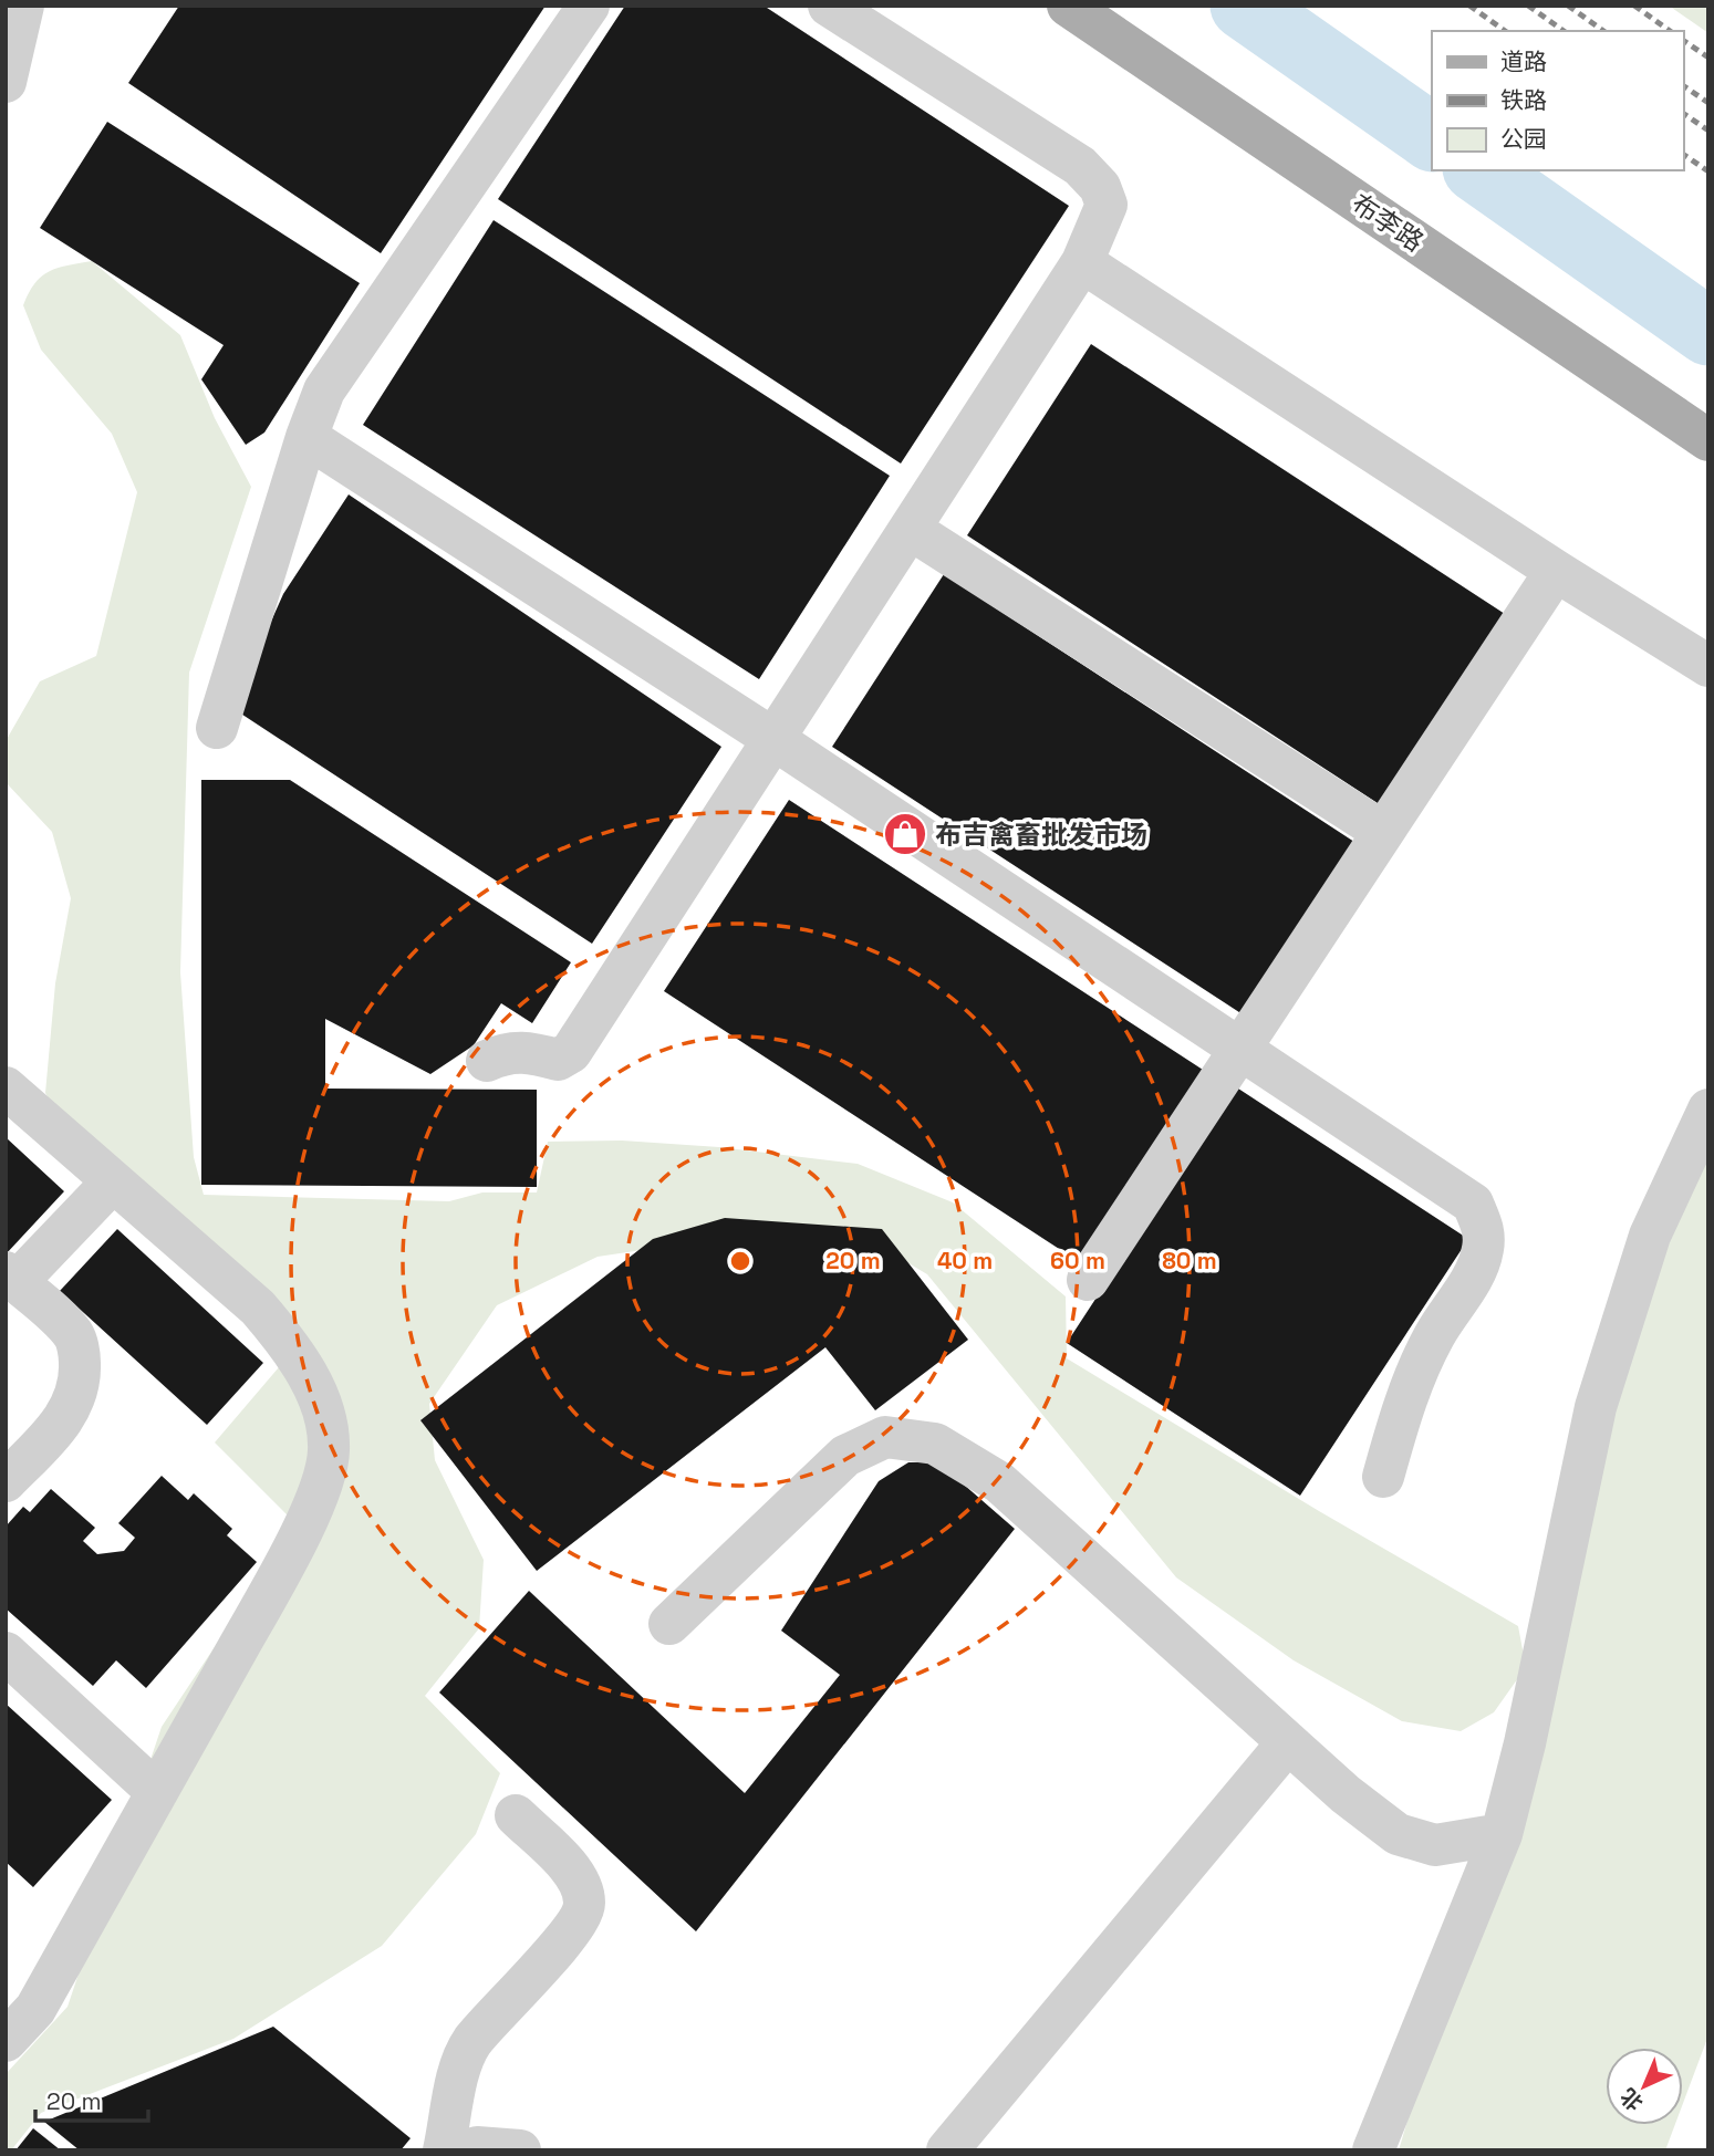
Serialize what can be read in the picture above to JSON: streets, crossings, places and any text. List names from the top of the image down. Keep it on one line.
{"streets":{"main road":["布李路"]},"places":{"shop":["布吉禽畜批发市场"]},"legend":["道路","铁路","公园"],"scale_bar":"20 m","north":"bottom left","rings":["20 m","40 m","60 m","80 m"]}
